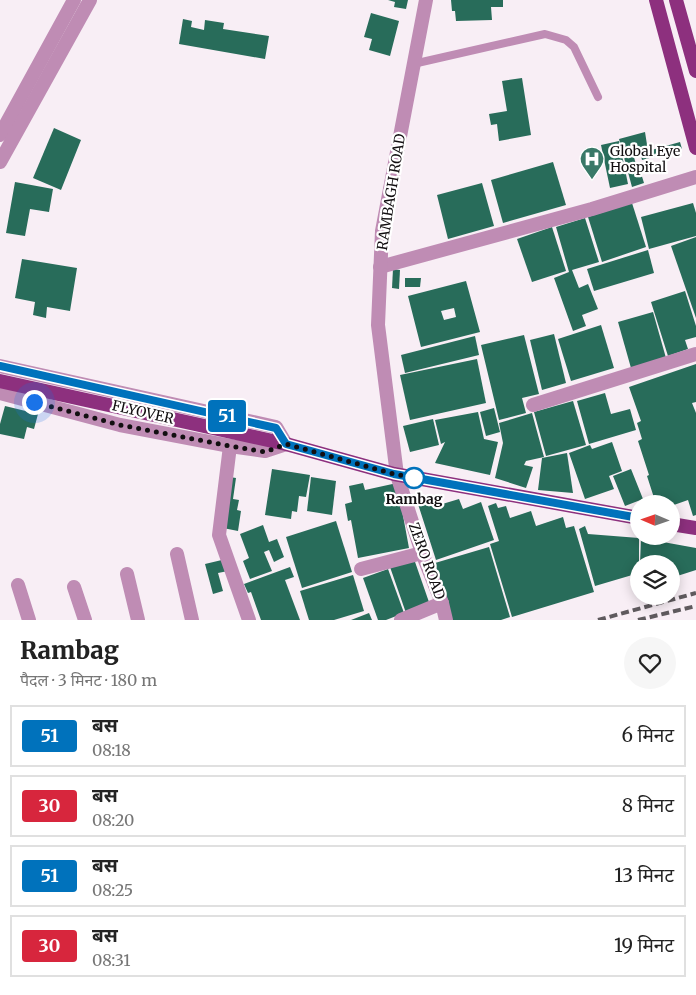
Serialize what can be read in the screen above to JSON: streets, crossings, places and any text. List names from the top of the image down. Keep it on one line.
{"streets":{"main road":["FLYOVER"],"street":["RAMBAGH ROAD","ZERO ROAD"]},"crossings":[["RAMBAGH ROAD","FLYOVER"],["RAMBAGH ROAD","ZERO ROAD"],["FLYOVER","ZERO ROAD"]],"places":{"hospital":["Global Eye Hospital"],"other":["Rambag"]},"lines":["bus line 51"],"north":"left","page":{"on_map":"51","heading":["Rambag","पैदल · 3 मिनट · 180 m"],"list":[{"mark":"51","name":"बस","note":"08:18","value":"6 मिनट"},{"mark":"30","name":"बस","note":"08:20","value":"8 मिनट"},{"mark":"51","name":"बस","note":"08:25","value":"13 मिनट"},{"mark":"30","name":"बस","note":"08:31","value":"19 मिनट"}]}}
